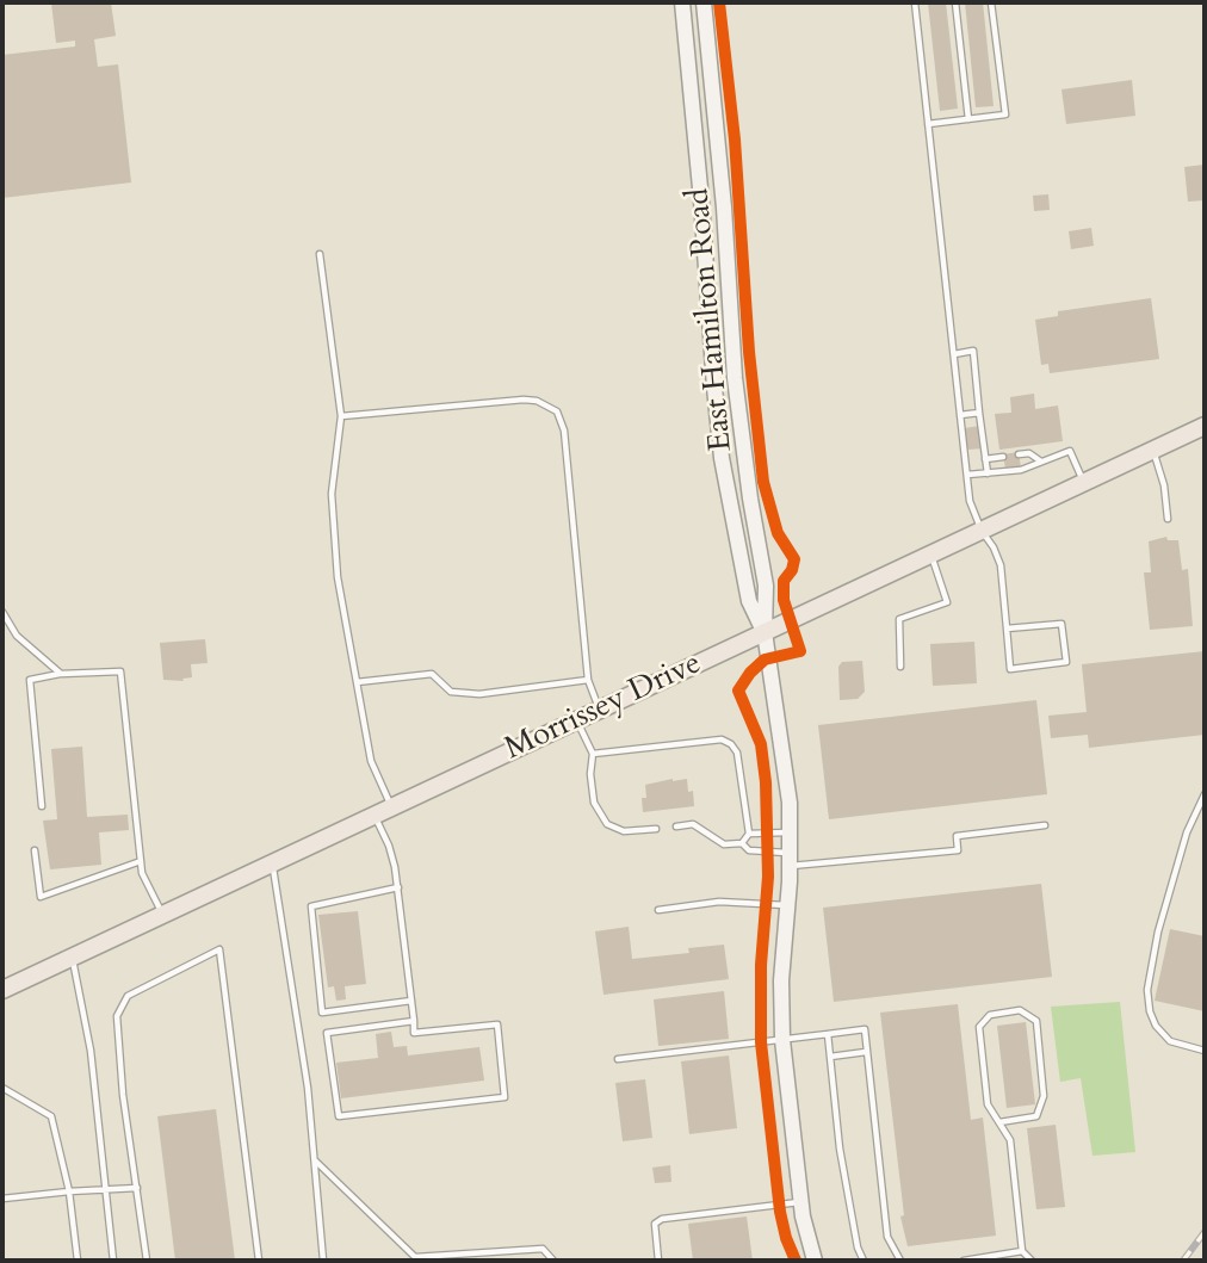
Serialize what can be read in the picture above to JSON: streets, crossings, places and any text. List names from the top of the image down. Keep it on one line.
{"streets":{"main road":["East Hamilton Road","Morrissey Drive"]},"crossings":[["East Hamilton Road","Morrissey Drive"]]}
